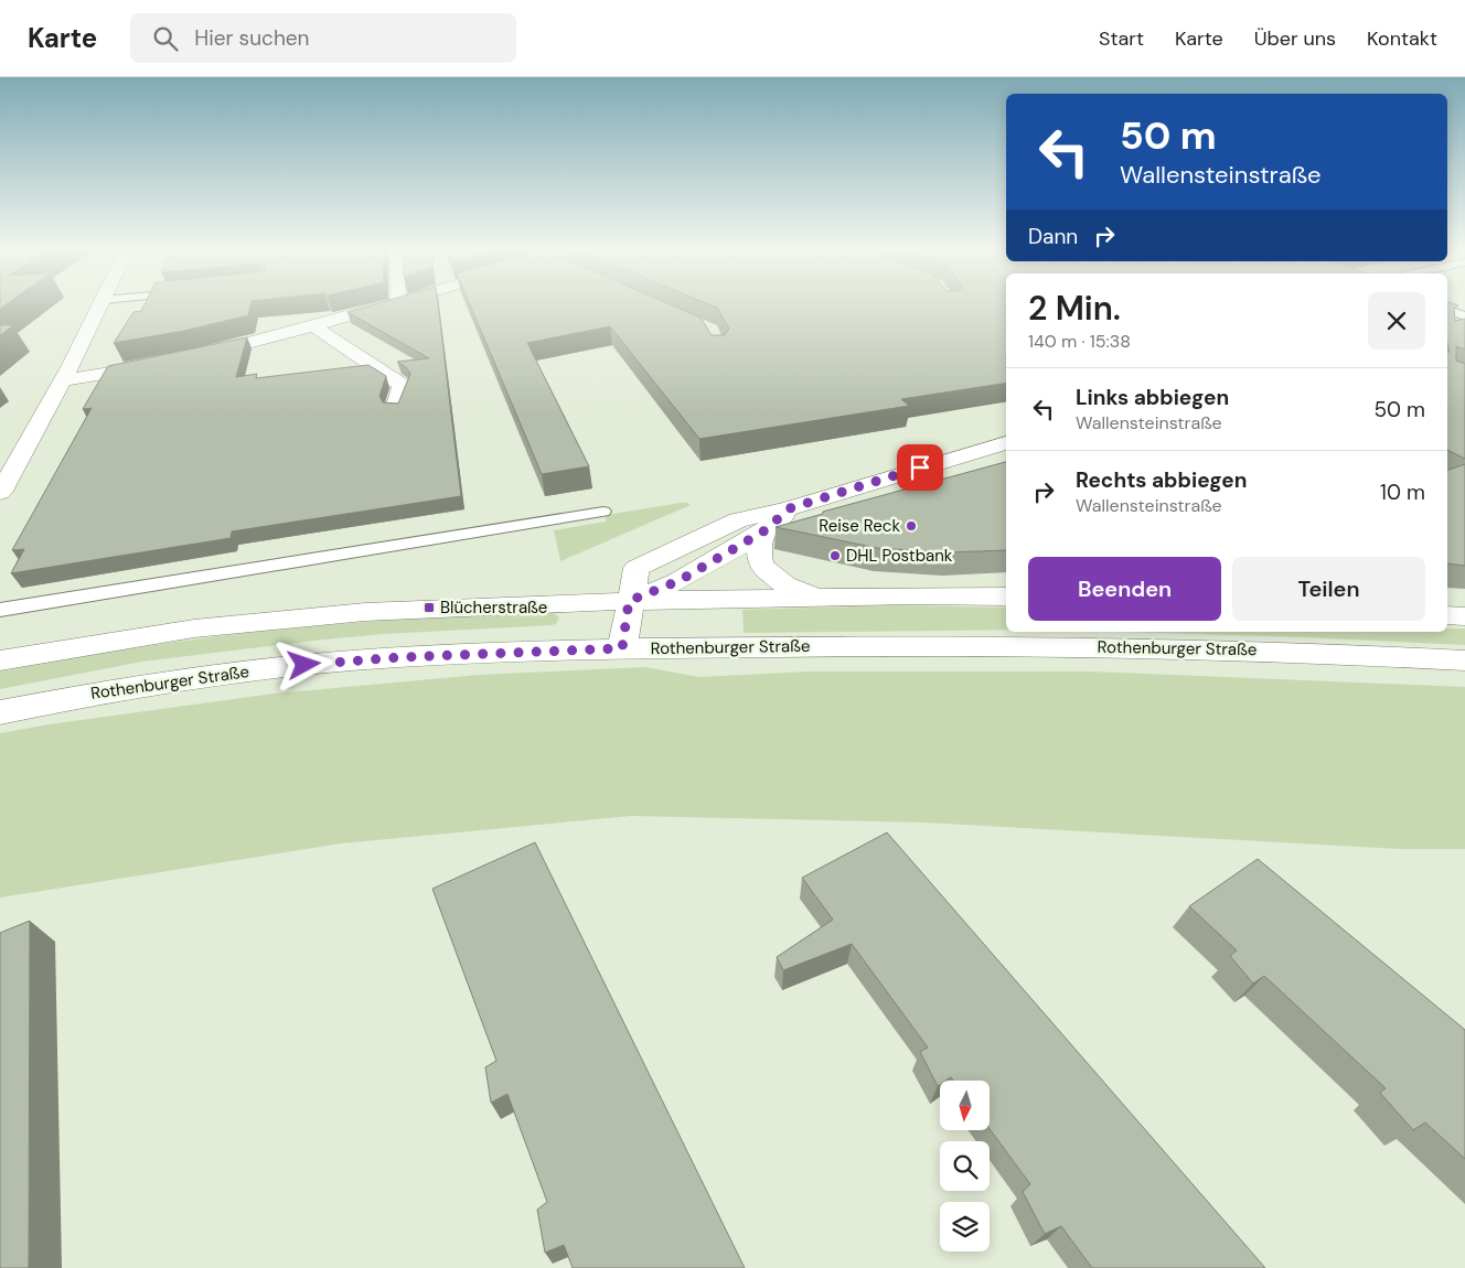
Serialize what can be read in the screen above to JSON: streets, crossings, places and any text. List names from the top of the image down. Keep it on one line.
{"streets":{"street":["Rothenburger Straße"]},"places":{"other":["Reise Reck","DHL Postbank"],"transit":["Blücherstraße"]},"north":"bottom","page":{"header":"Karte","search":"Hier suchen","nav":["Start","Karte","Über uns","Kontakt"],"turn":["50 m","Wallensteinstraße"],"then":"Dann","heading":["2 Min.","140 m · 15:38"],"list":[{"name":"Links abbiegen","note":"Wallensteinstraße","value":"50 m"},{"name":"Rechts abbiegen","note":"Wallensteinstraße","value":"10 m"}],"buttons":["Beenden","Teilen"]}}
